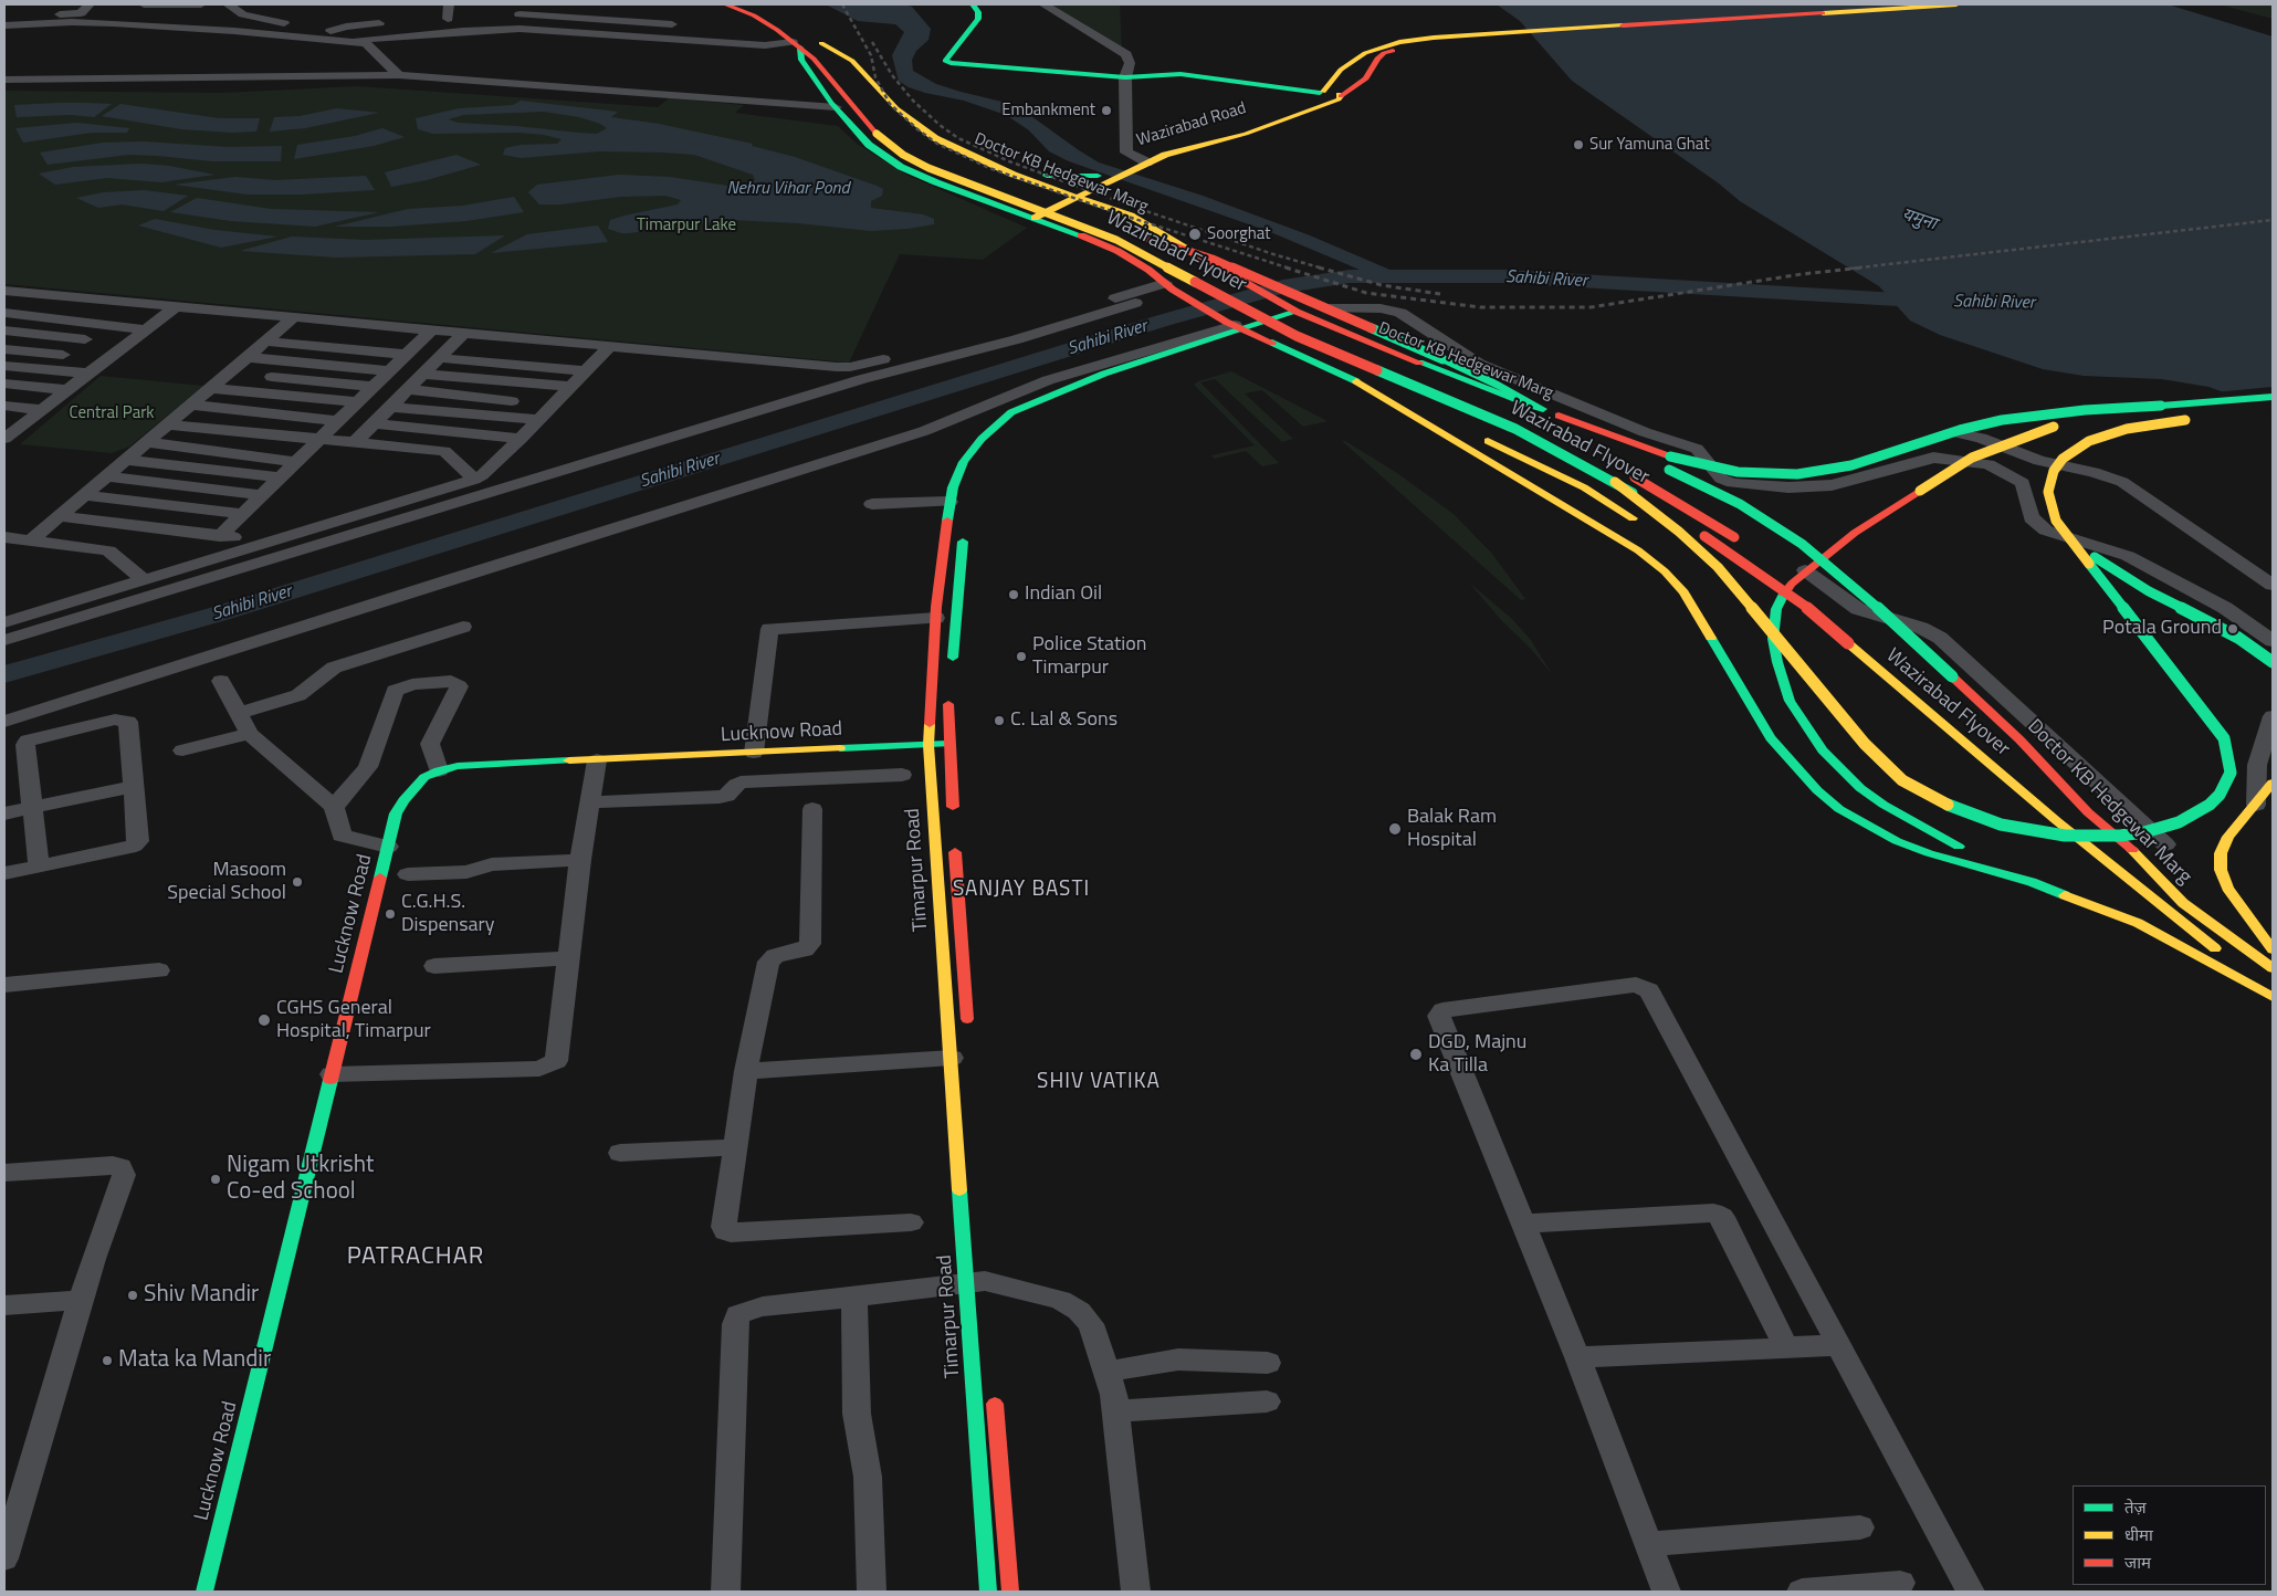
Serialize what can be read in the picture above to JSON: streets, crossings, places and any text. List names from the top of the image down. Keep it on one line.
{"streets":{"main road":["Wazirabad Road","Doctor KB Hedgewar Marg","Wazirabad Flyover","Lucknow Road","Timarpur Road"]},"crossings":[["Wazirabad Road","Doctor KB Hedgewar Marg"],["Doctor KB Hedgewar Marg","Wazirabad Flyover"],["Doctor KB Hedgewar Marg","Timarpur Road"],["Lucknow Road","Timarpur Road"]],"districts":["SANJAY BASTI","SHIV VATIKA","PATRACHAR"],"water":["Nehru Vihar Pond","यमुना","Sahibi River"],"parks":["Timarpur Lake","Central Park"],"places":["Embankment","Sur Yamuna Ghat","Soorghat","Indian Oil","Potala Ground","Police Station Timarpur","C. Lal & Sons","Balak Ram Hospital","Masoom Special School","C.G.H.S. Dispensary","CGHS General Hospital, Timarpur","DGD, Majnu Ka Tilla","Nigam Utkrisht Co-ed School","Shiv Mandir","Mata ka Mandir"],"legend":["तेज़","धीमा","जाम"]}
